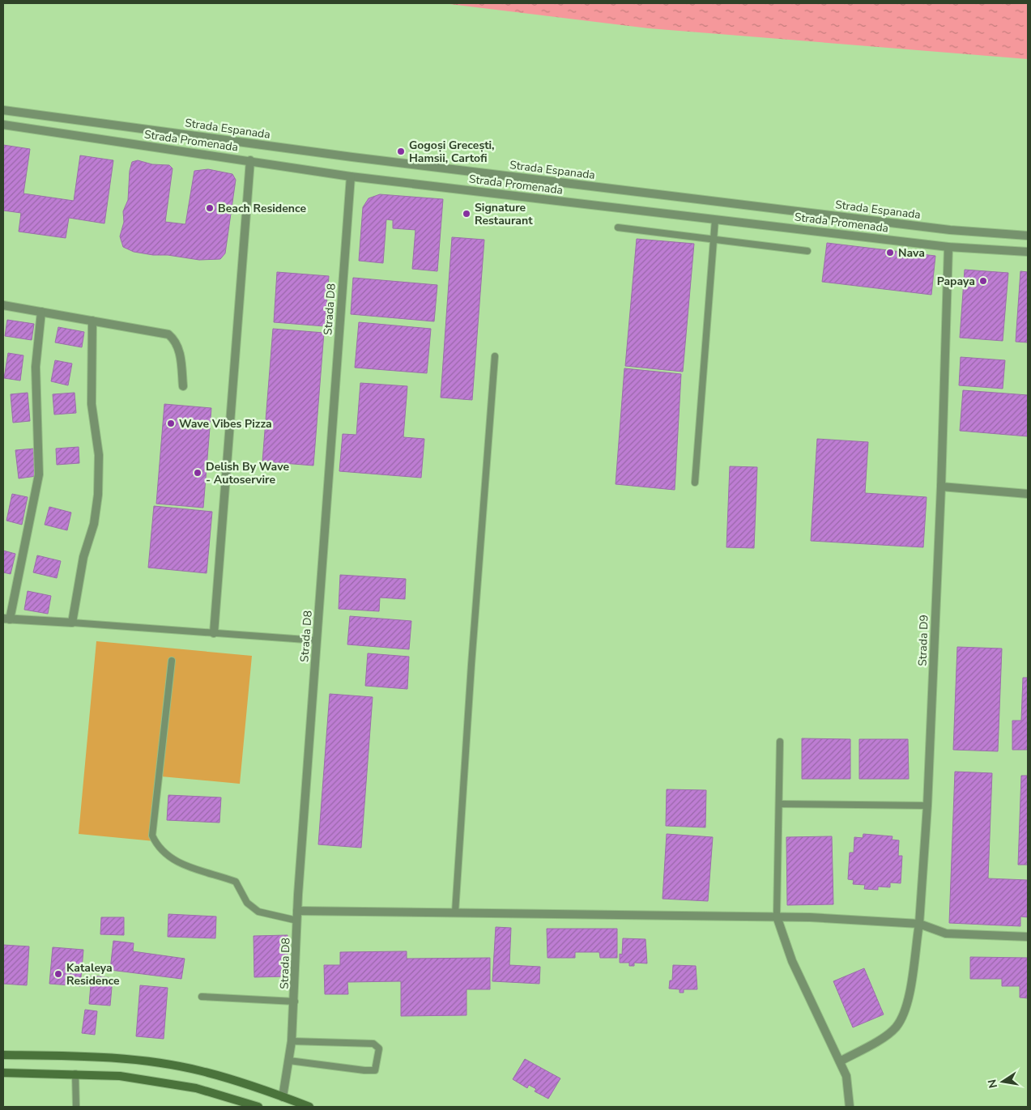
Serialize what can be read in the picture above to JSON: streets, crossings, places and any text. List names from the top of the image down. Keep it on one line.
{"streets":{"street":["Strada Espanada","Strada Promenada","Strada D8","Strada D9"]},"crossings":[["Strada Promenada","Strada D8"],["Strada Promenada","Strada D9"]],"places":["Gogoși Grecești, Hamsii, Cartofi","Beach Residence","Signature Restaurant","Nava","Papaya","Wave Vibes Pizza","Delish By Wave - Autoservire","Kataleya Residence"],"north":"left"}
